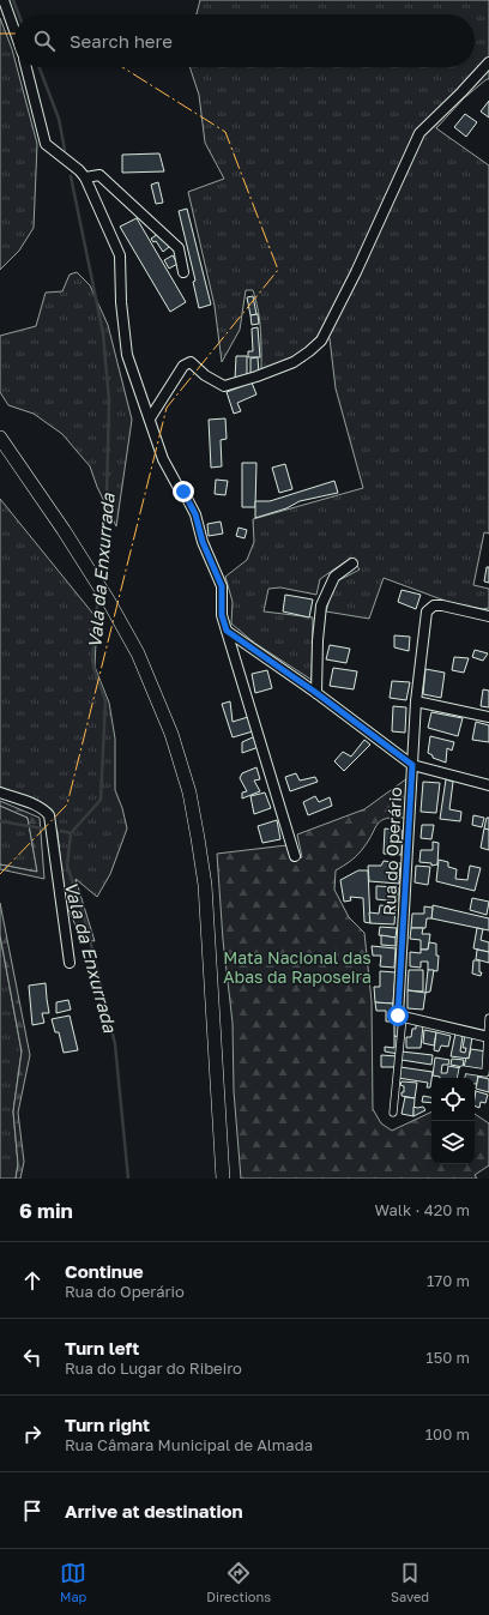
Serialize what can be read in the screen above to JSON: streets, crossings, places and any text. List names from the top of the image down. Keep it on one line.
{"streets":{"street":["Rua do Operário"]},"water":["Vala da Enxurrada"],"parks":["Mata Nacional das Abas da Raposeira"],"page":{"search":"Search here","heading":["6 min","Walk · 420 m"],"list":[["Continue","Rua do Operário","170 m"],["Turn left","Rua do Lugar do Ribeiro","150 m"],["Turn right","Rua Câmara Municipal de Almada","100 m"],"Arrive at destination"],"nav":["Map","Directions","Saved"]}}
